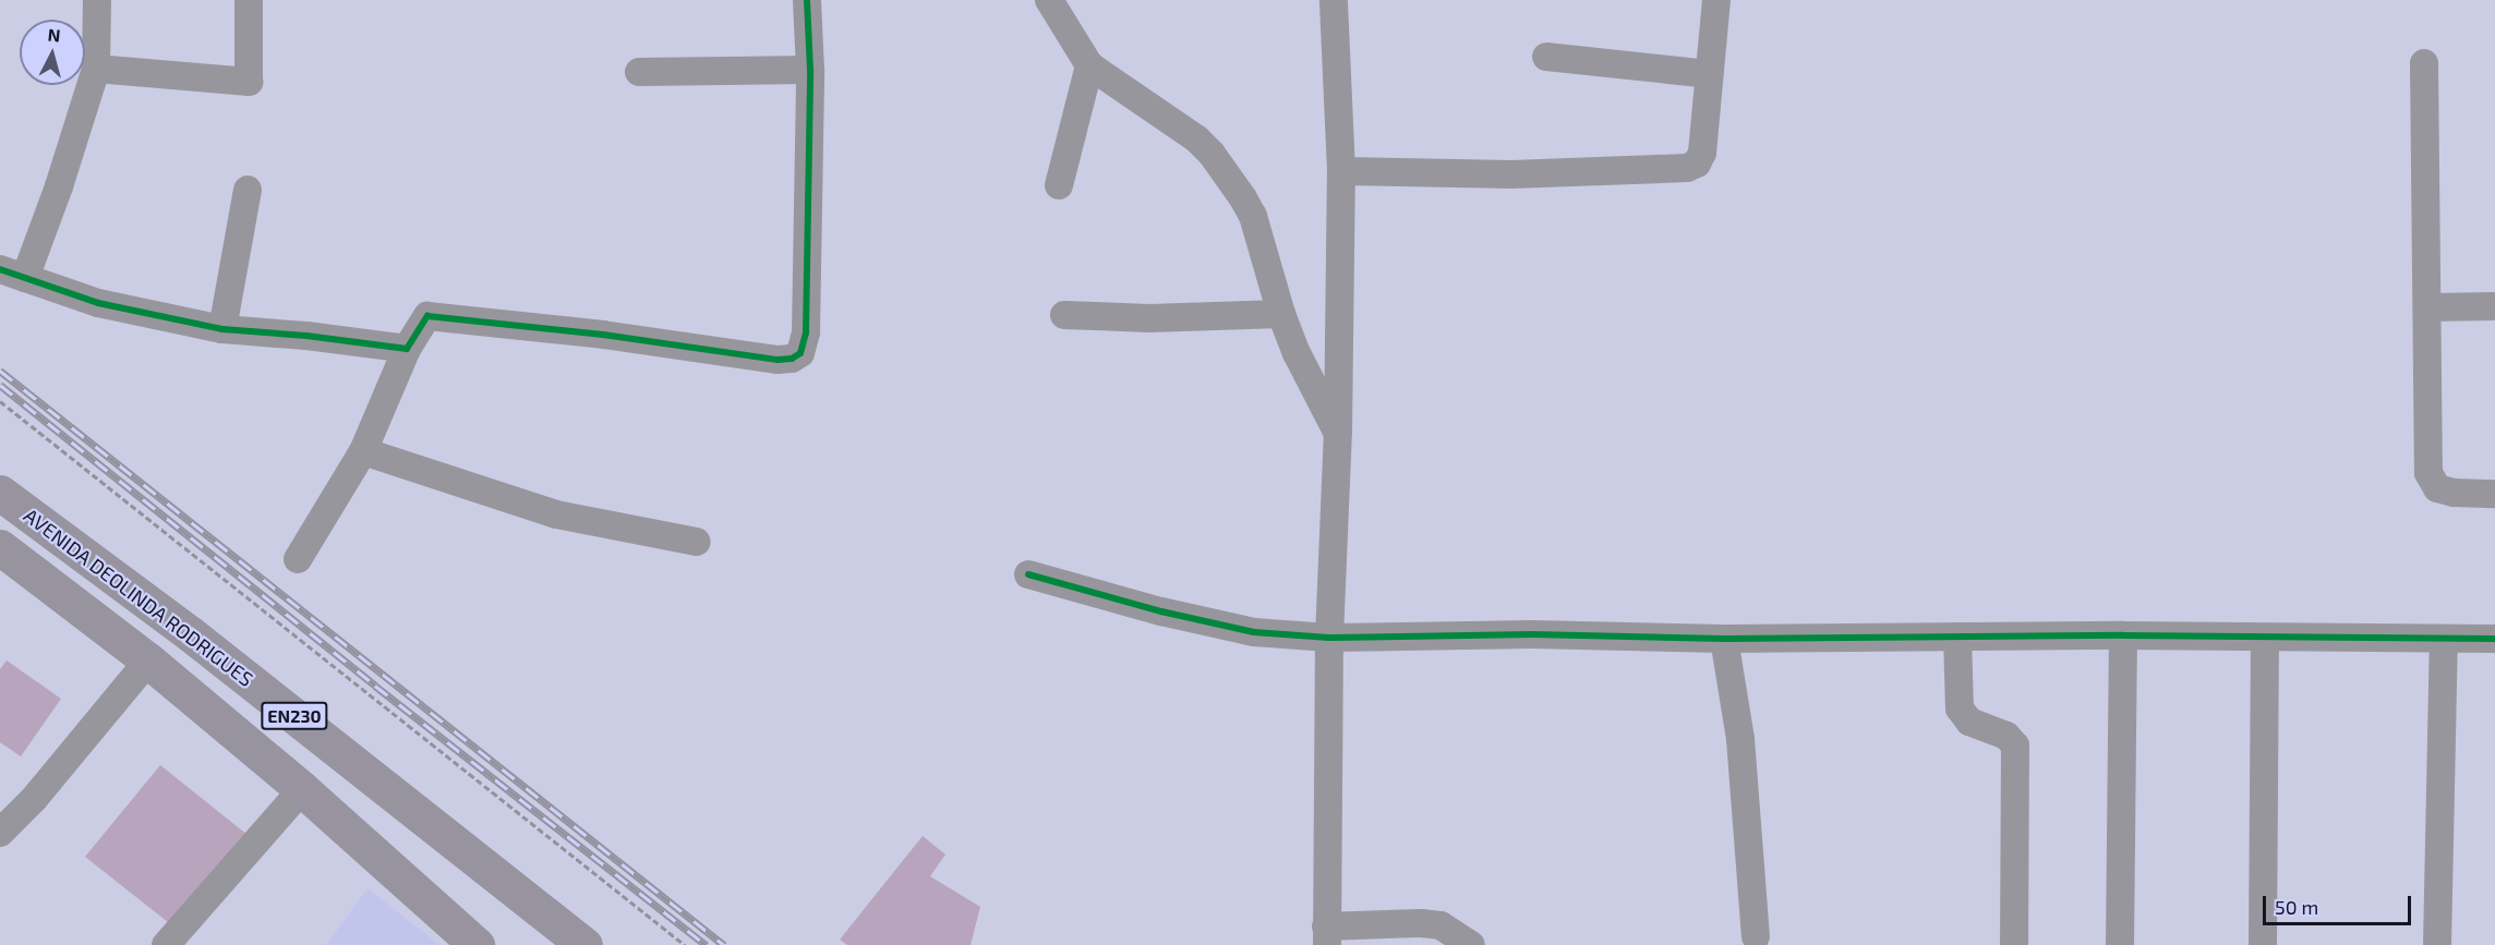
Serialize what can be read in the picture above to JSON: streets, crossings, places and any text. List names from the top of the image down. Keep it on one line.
{"streets":{"highway":["AVENIDA DEOLINDA RODRIGUES","EN230"]},"scale_bar":"50 m","north":"top"}
